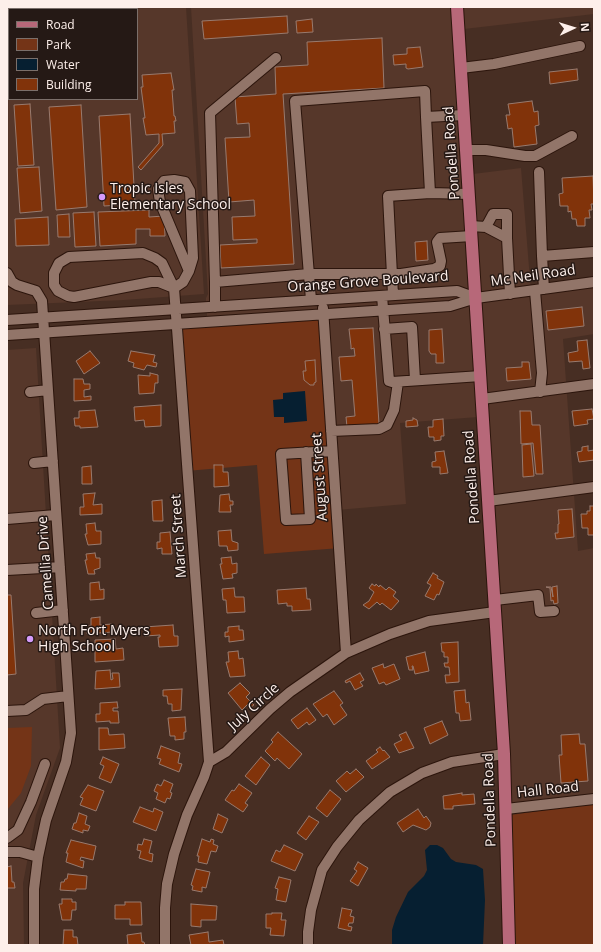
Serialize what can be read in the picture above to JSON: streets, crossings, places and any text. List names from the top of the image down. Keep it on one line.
{"streets":{"main road":["Pondella Road"],"street":["Mc Neil Road","Orange Grove Boulevard","August Street","March Street","Camellia Drive","July Circle","Hall Road"]},"crossings":[["Pondella Road","Mc Neil Road"],["Pondella Road","Orange Grove Boulevard"],["Pondella Road","July Circle"],["Pondella Road","Hall Road"],["Mc Neil Road","Orange Grove Boulevard"],["Orange Grove Boulevard","August Street"],["Orange Grove Boulevard","March Street"],["Orange Grove Boulevard","Camellia Drive"],["August Street","July Circle"],["March Street","July Circle"]],"places":["Tropic Isles Elementary School","North Fort Myers High School"],"legend":["Road","Park","Water","Building"],"north":"right"}
